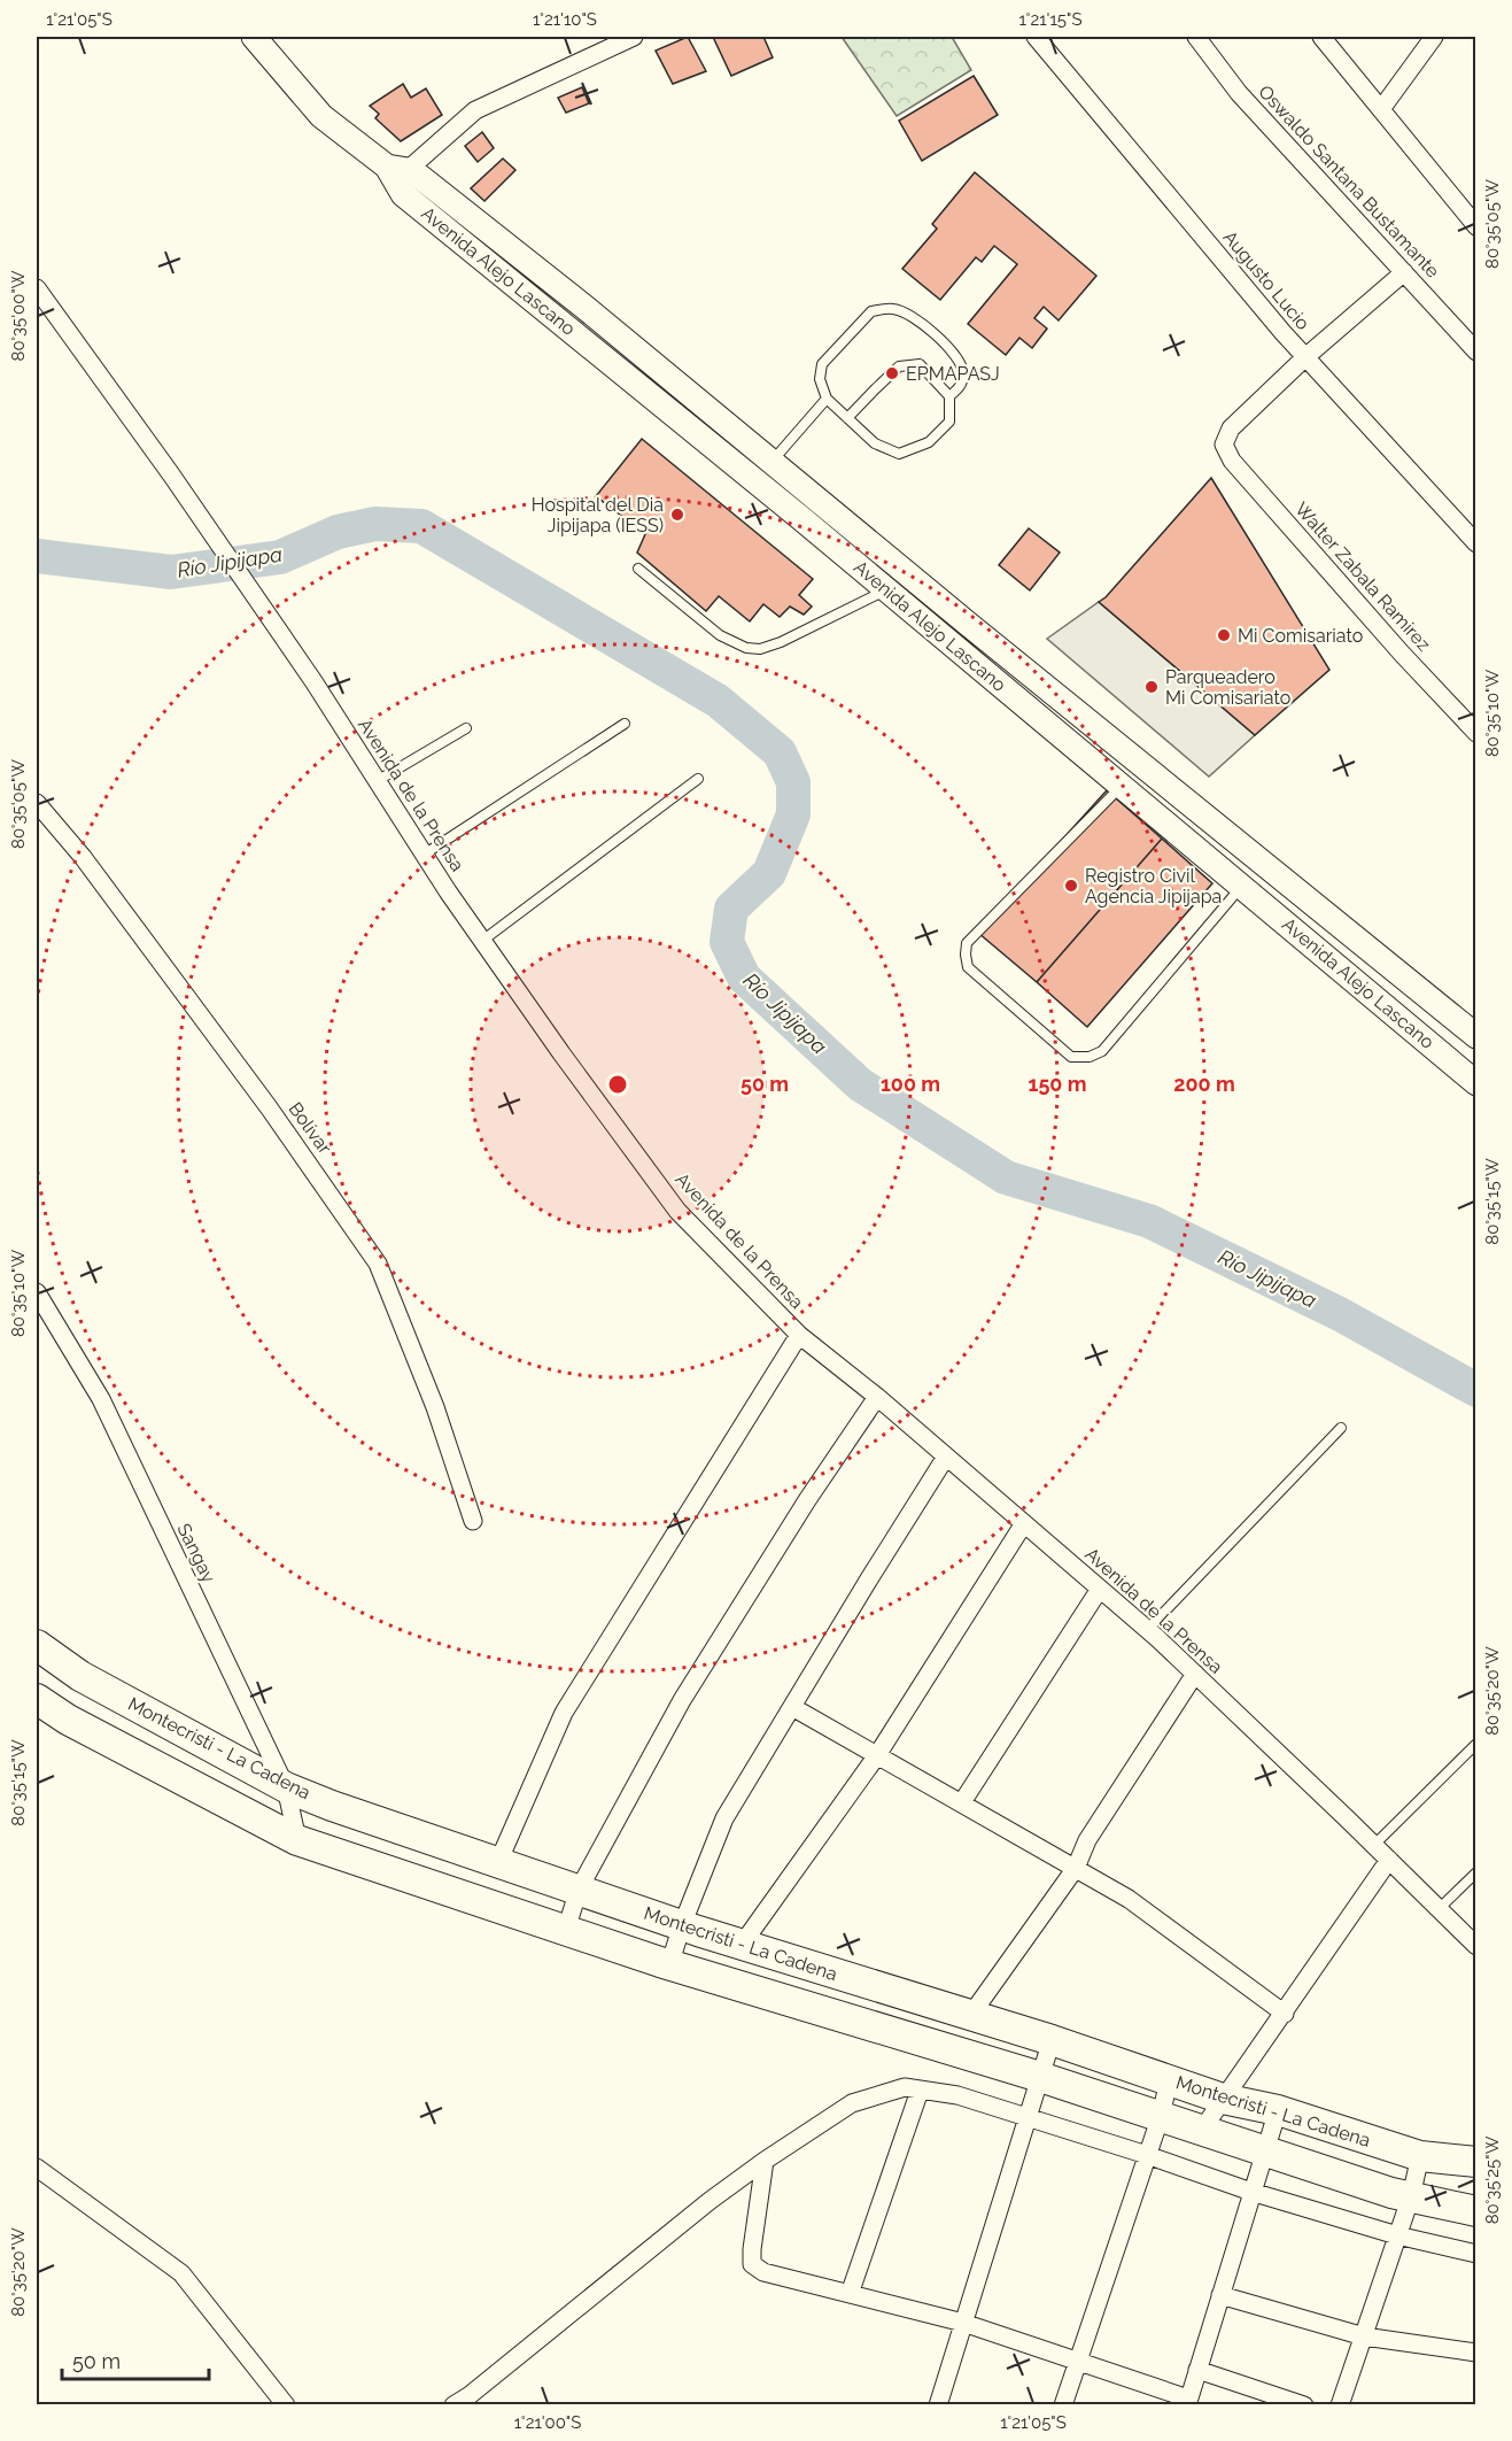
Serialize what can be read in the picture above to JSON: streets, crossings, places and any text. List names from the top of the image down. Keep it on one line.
{"streets":{"highway":["Montecristi - La Cadena"],"main road":["Avenida Alejo Lascano"],"street":["Oswaldo Santana Bustamante","Augusto Lucio","Walter Zabala Ramirez","Avenida de la Prensa","Bolívar","Sangay"]},"crossings":[["Augusto Lucio","Walter Zabala Ramirez"],["Sangay","Montecristi - La Cadena"]],"water":["Río Jipijapa"],"places":["EPMAPASJ","Hospital del Dia Jipijapa (IESS)","Mi Comisariato","Parqueadero Mi Comisariato","Registro Civil Agencia Jipijapa"],"scale_bar":"50 m","coordinates":["1°21'05\"S","1°21'10\"S","1°21'15\"S","80°35'05\"W","80°35'00\"W","80°35'10\"W","80°35'15\"W","80°35'20\"W","80°35'25\"W","1°21'00\"S"],"rings":["50 m","100 m","150 m","200 m"]}
